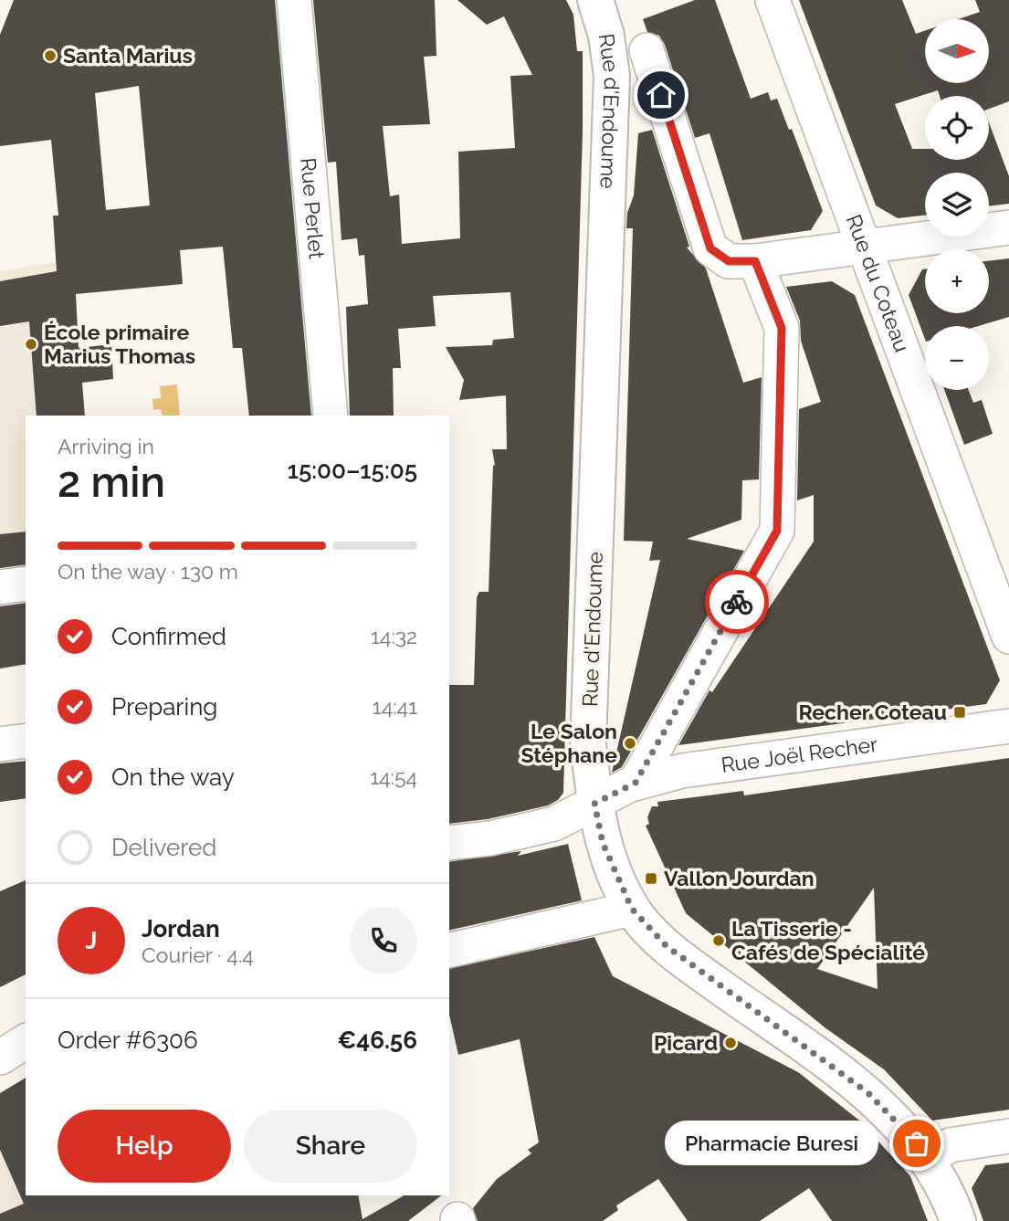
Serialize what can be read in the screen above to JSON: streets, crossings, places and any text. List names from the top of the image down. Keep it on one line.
{"streets":{"street":["Rue d'Endoume","Rue Perlet","Rue du Coteau","Rue Joël Recher"]},"crossings":[["Rue d'Endoume","Rue Joël Recher"]],"places":{"other":["Santa Marius","École primaire Marius Thomas","Le Salon Stéphane","La Tisserie - Cafés de Spécialité","Picard","Pharmacie Buresi"],"transit":["Recher Coteau","Vallon Jourdan"]},"north":"right","page":{"map_buttons":["+","−"],"heading":["2 min","Arriving in","15:00–15:05"],"panel":["Jordan","Courier · 4.4","Order #6306","€46.56"],"bar":"On the way · 130 m","list":[["Confirmed","14:32"],["Preparing","14:41"],["On the way","14:54"],"Delivered"],"round":"J","buttons":["Help","Share"],"bubble":"Pharmacie Buresi"}}
